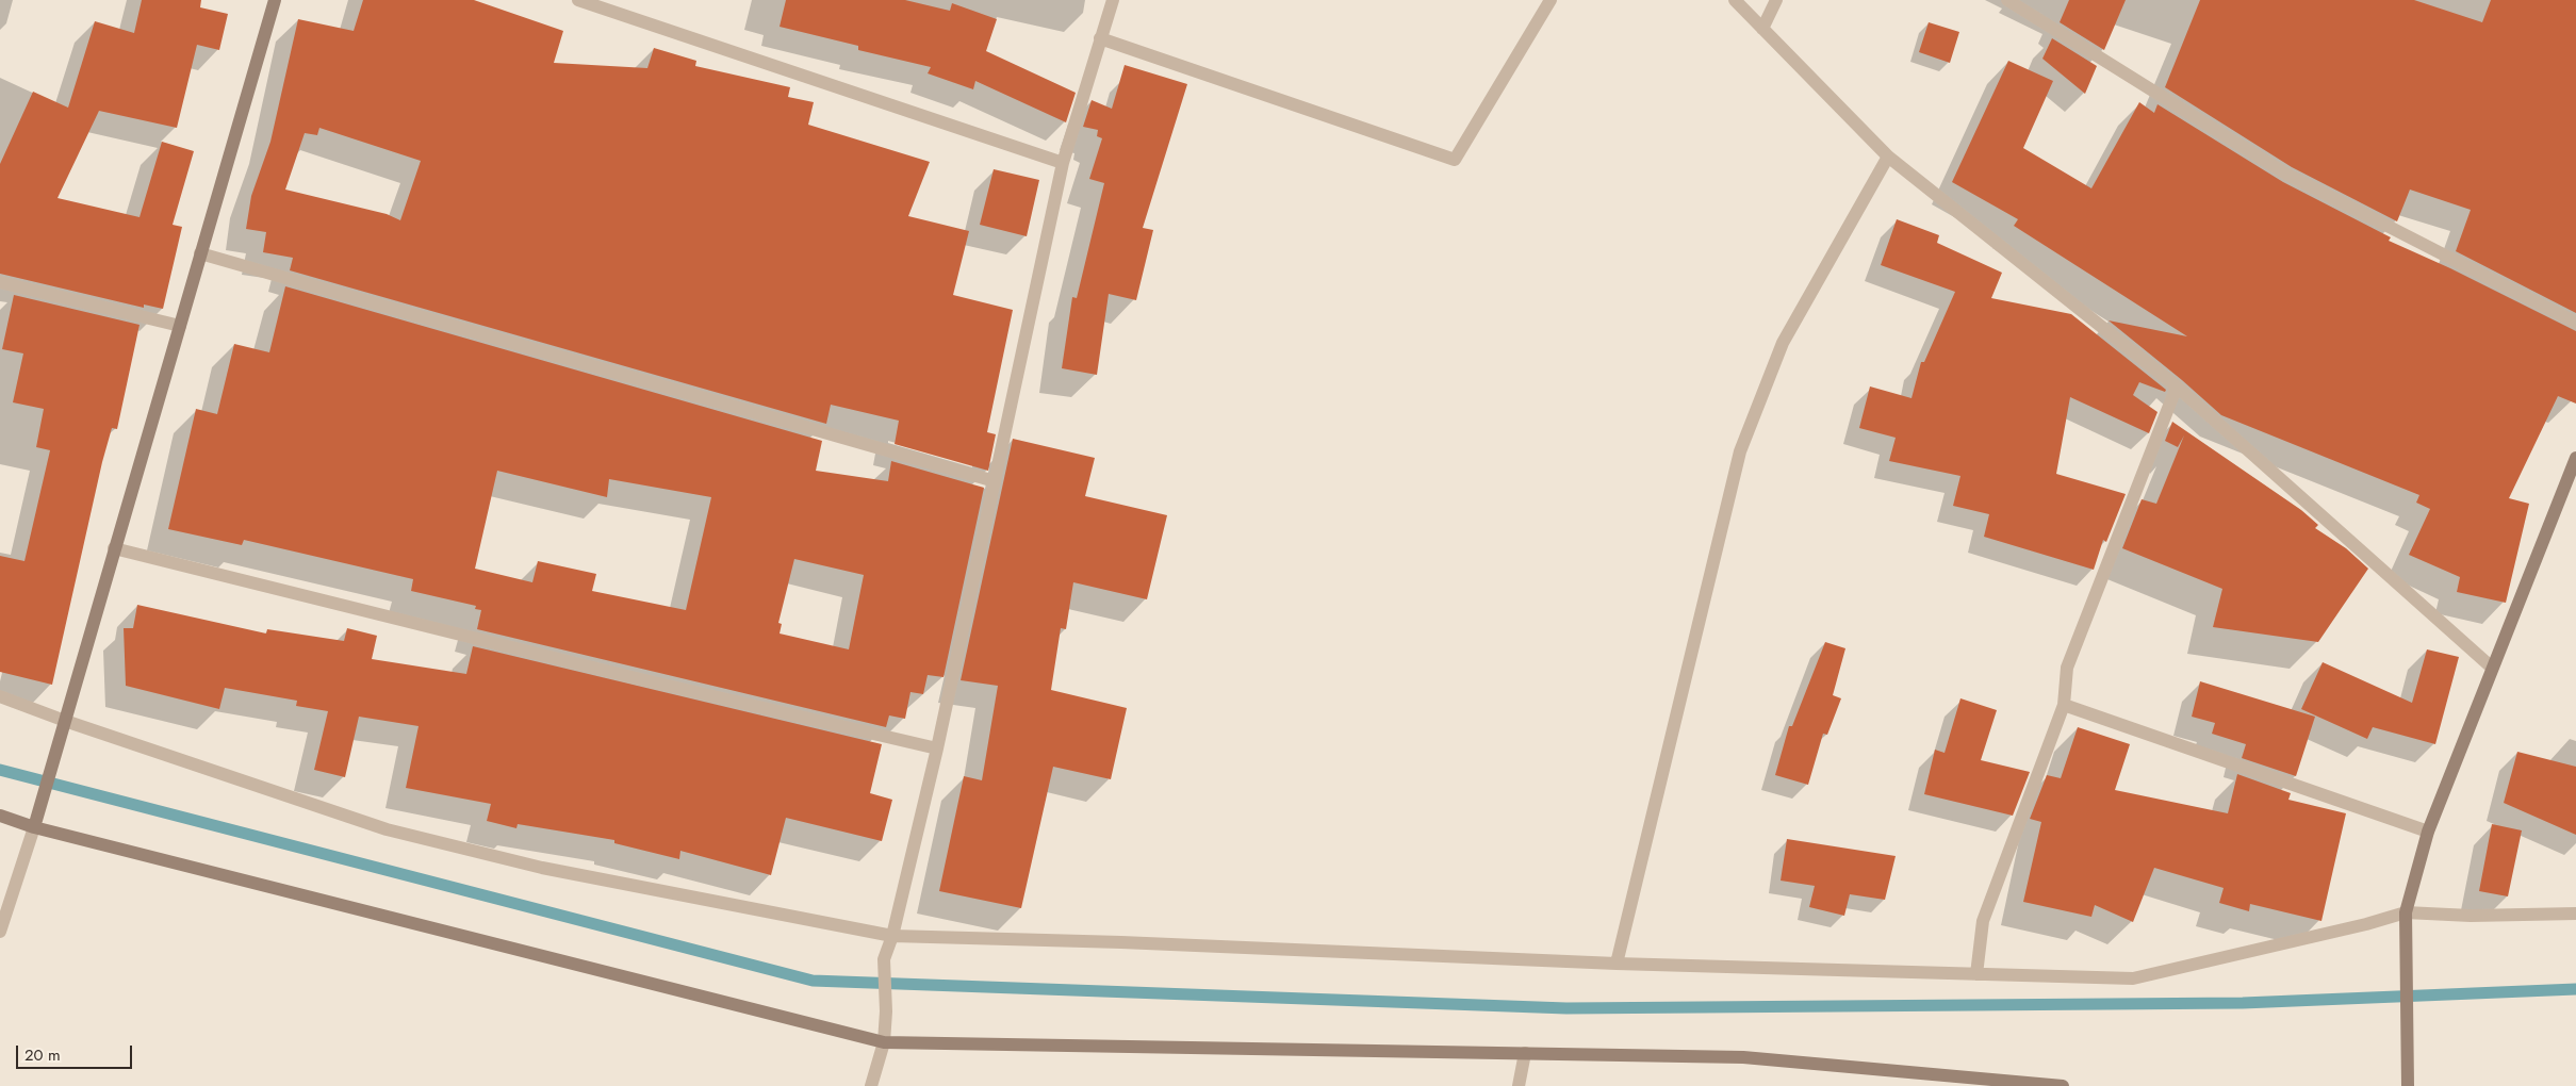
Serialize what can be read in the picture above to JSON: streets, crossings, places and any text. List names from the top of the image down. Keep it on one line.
{"scale_bar":"20 m"}
